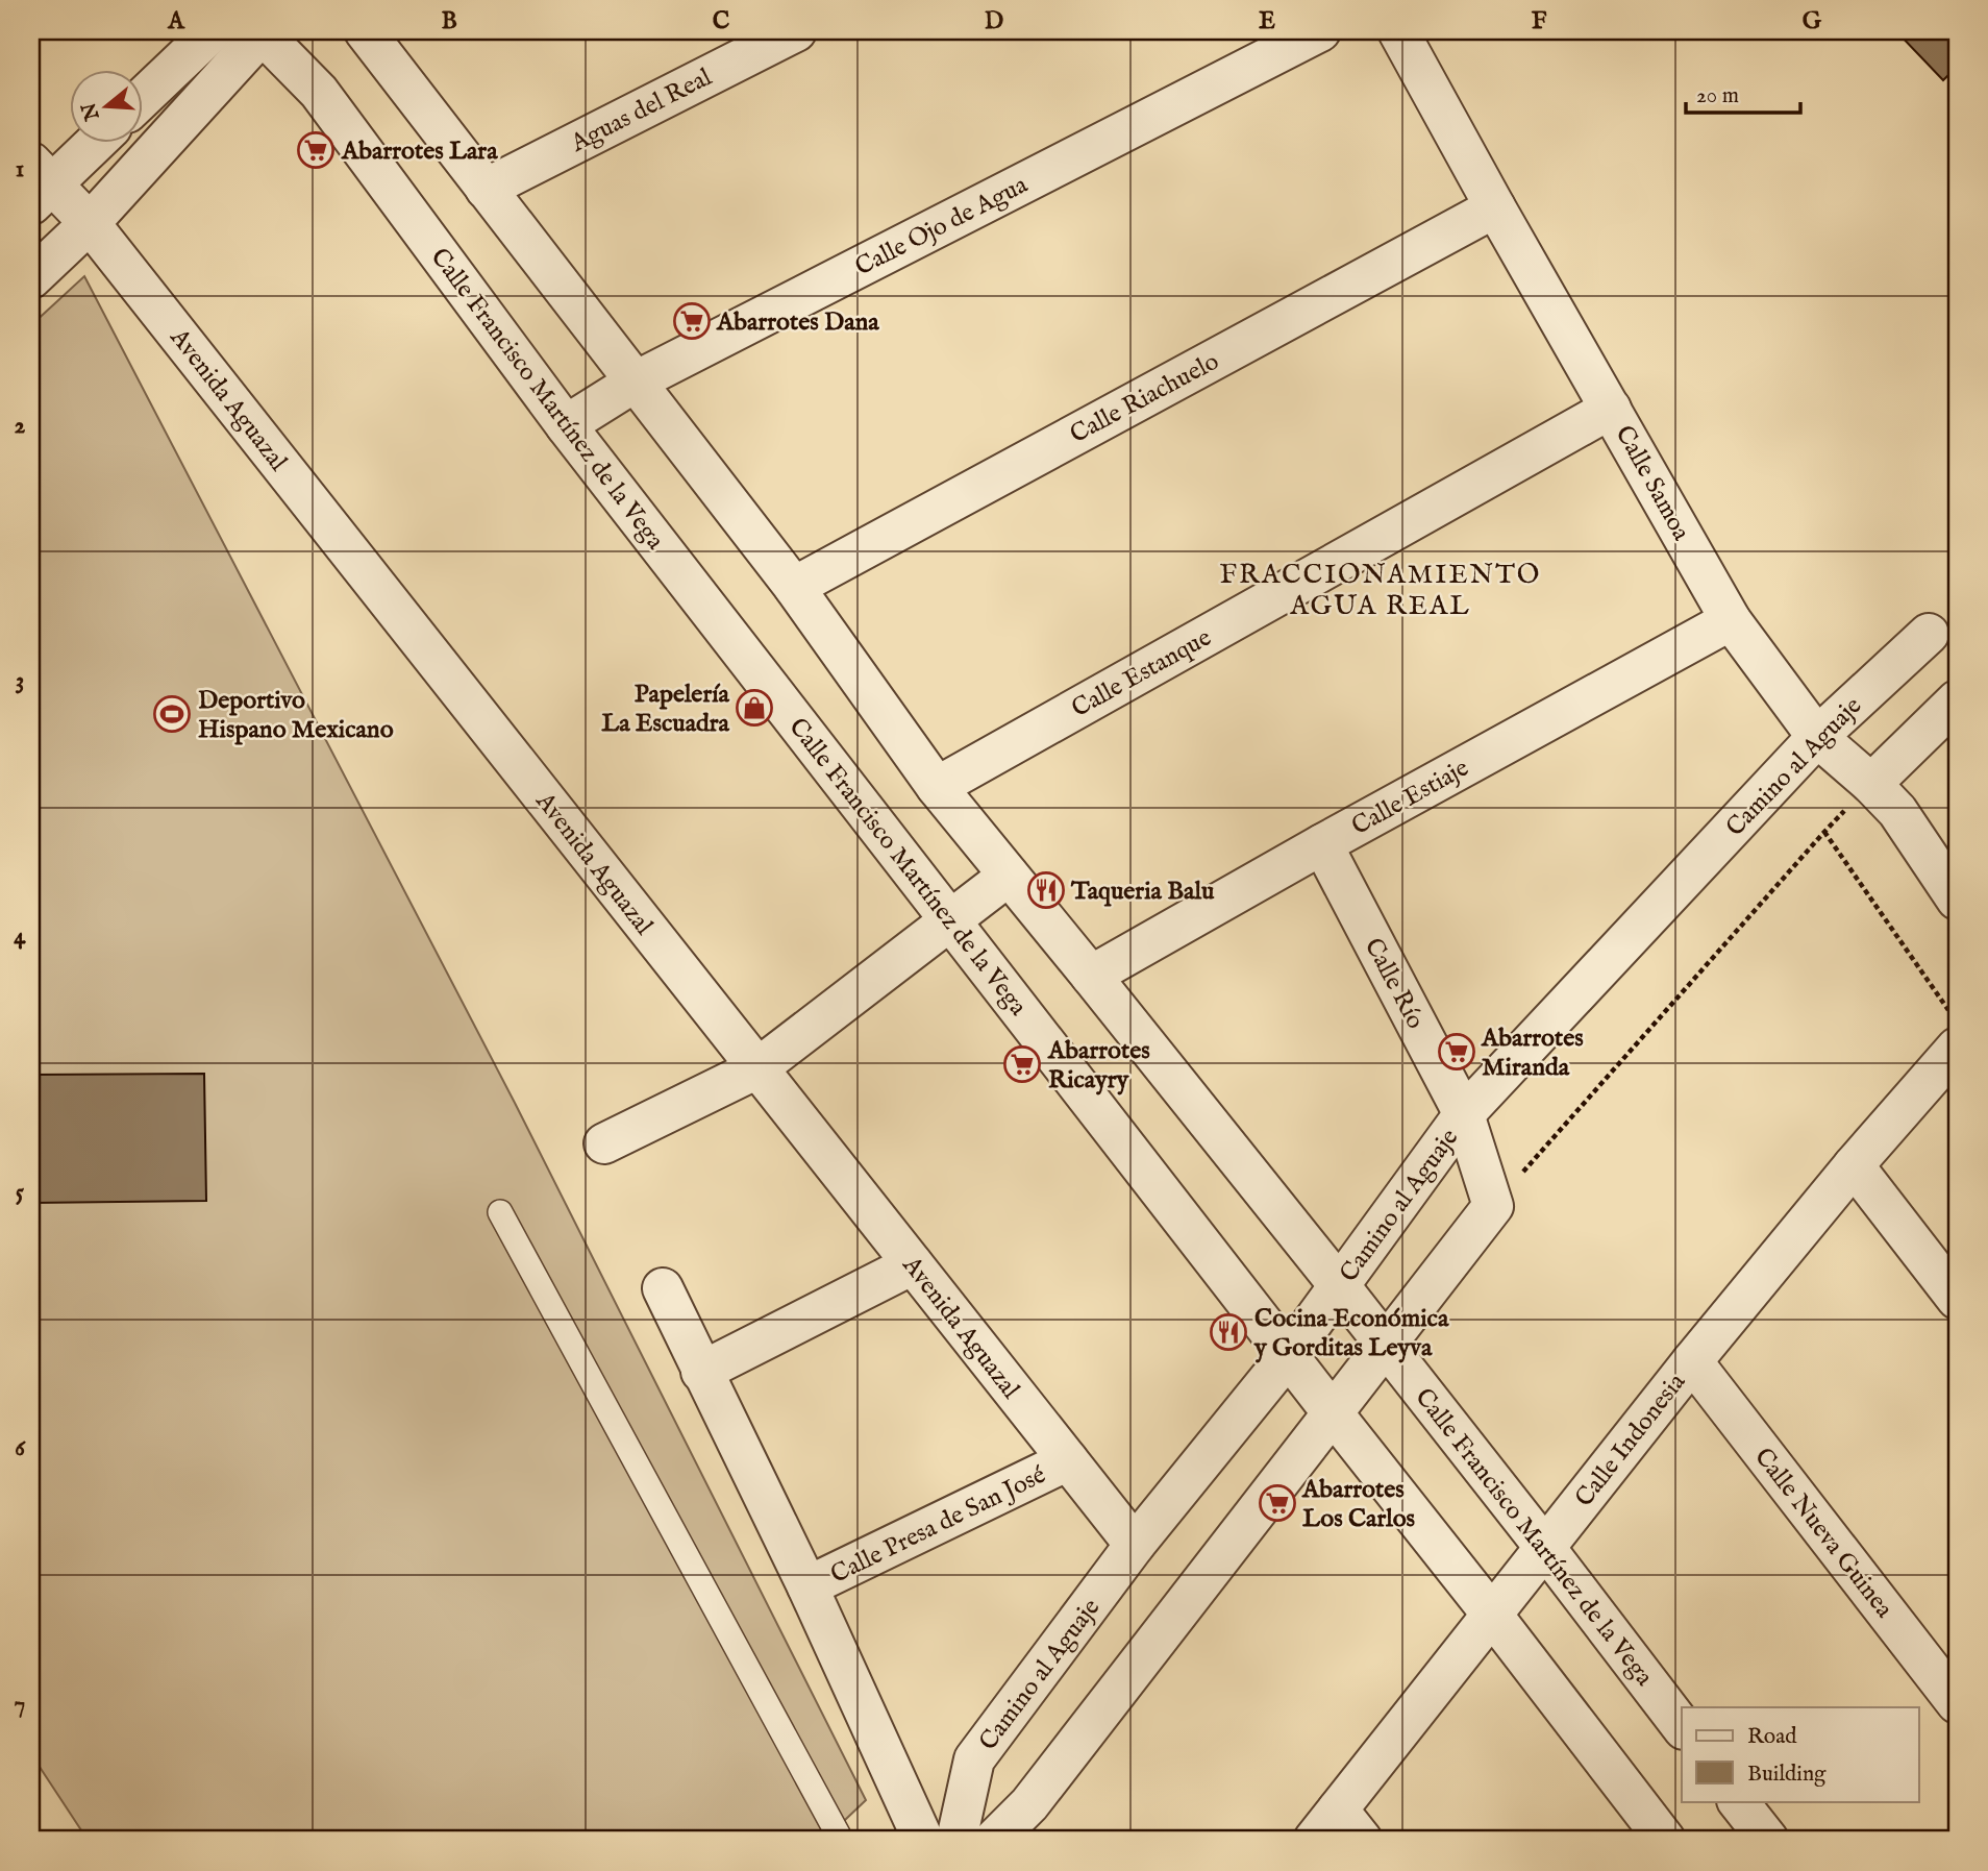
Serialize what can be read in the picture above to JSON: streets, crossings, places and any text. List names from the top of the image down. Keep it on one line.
{"streets":{"street":["Aguas del Real","Calle Ojo de Agua","Calle Riachuelo","Calle Francisco Martínez de la Vega","Avenida Aguazal","Calle Samoa","Calle Estanque","Camino al Aguaje","Calle Estiaje","Calle Río","Calle Indonesia","Calle Presa de San José","Calle Nueva Guinea"]},"crossings":[["Aguas del Real","Calle Francisco Martínez de la Vega"],["Calle Ojo de Agua","Calle Francisco Martínez de la Vega"],["Calle Riachuelo","Calle Francisco Martínez de la Vega"],["Calle Riachuelo","Calle Samoa"],["Calle Francisco Martínez de la Vega","Calle Estanque"],["Calle Francisco Martínez de la Vega","Camino al Aguaje"],["Calle Francisco Martínez de la Vega","Calle Estiaje"],["Calle Francisco Martínez de la Vega","Calle Indonesia"],["Avenida Aguazal","Camino al Aguaje"],["Avenida Aguazal","Calle Presa de San José"],["Calle Samoa","Calle Estanque"],["Calle Samoa","Camino al Aguaje"],["Calle Samoa","Calle Estiaje"],["Camino al Aguaje","Calle Río"],["Calle Estiaje","Calle Río"],["Calle Indonesia","Calle Nueva Guinea"]],"districts":["FRACCIONAMIENTO AGUA REAL"],"places":{"supermarket":["Abarrotes Lara","Abarrotes Dana","Abarrotes Miranda","Abarrotes Ricayry","Abarrotes Los Carlos"],"shop":["Papelería La Escuadra"],"sports":["Deportivo Hispano Mexicano"],"restaurant":["Taqueria Balu","Cocina Económica y Gorditas Leyva"]},"legend":["Road","Building"],"scale_bar":"20 m","north":"left","grid":{"columns":["A","B","C","D","E","F","G"],"rows":["1","2","3","4","5","6","7"]}}
